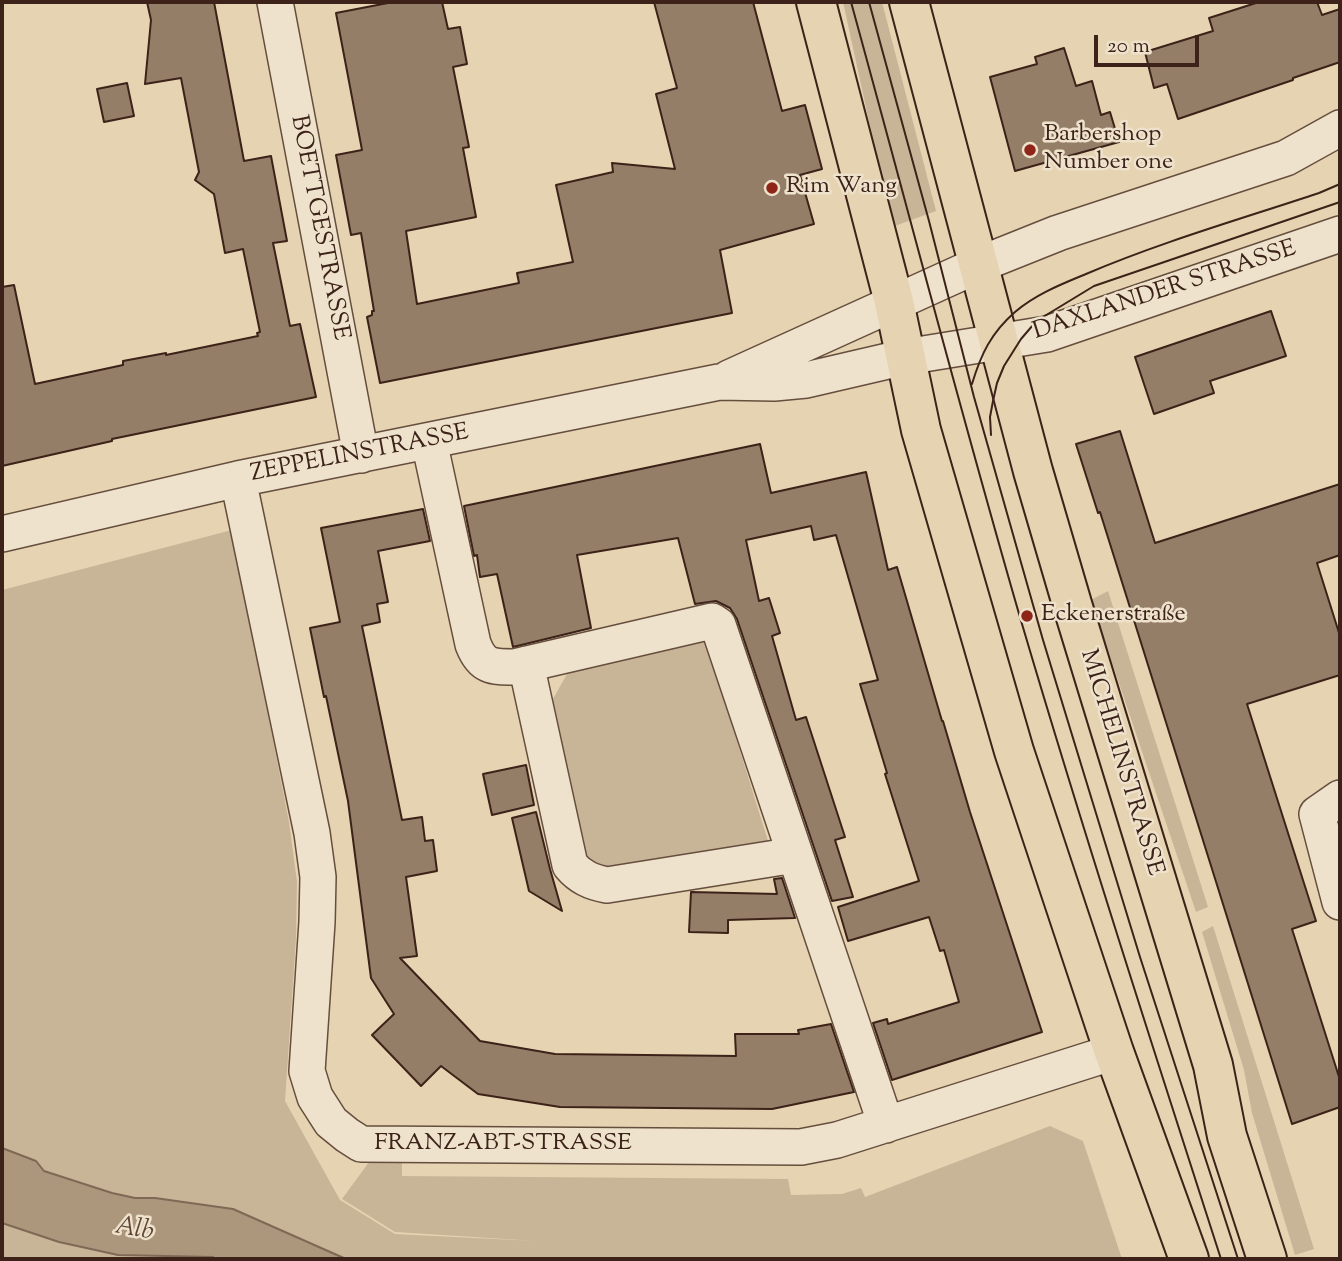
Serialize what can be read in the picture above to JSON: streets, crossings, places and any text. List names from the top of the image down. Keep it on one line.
{"streets":{"main road":["MICHELINSTRASSE"],"street":["BOETTGESTRASSE","DAXLANDER STRASSE","ZEPPELINSTRASSE","FRANZ-ABT-STRASSE"]},"crossings":[["BOETTGESTRASSE","ZEPPELINSTRASSE"],["DAXLANDER STRASSE","ZEPPELINSTRASSE"],["DAXLANDER STRASSE","MICHELINSTRASSE"],["ZEPPELINSTRASSE","MICHELINSTRASSE"],["ZEPPELINSTRASSE","FRANZ-ABT-STRASSE"]],"water":["Alb"],"places":["Barbershop Number one","Rim Wang","Eckenerstraße"],"scale_bar":"20 m"}
